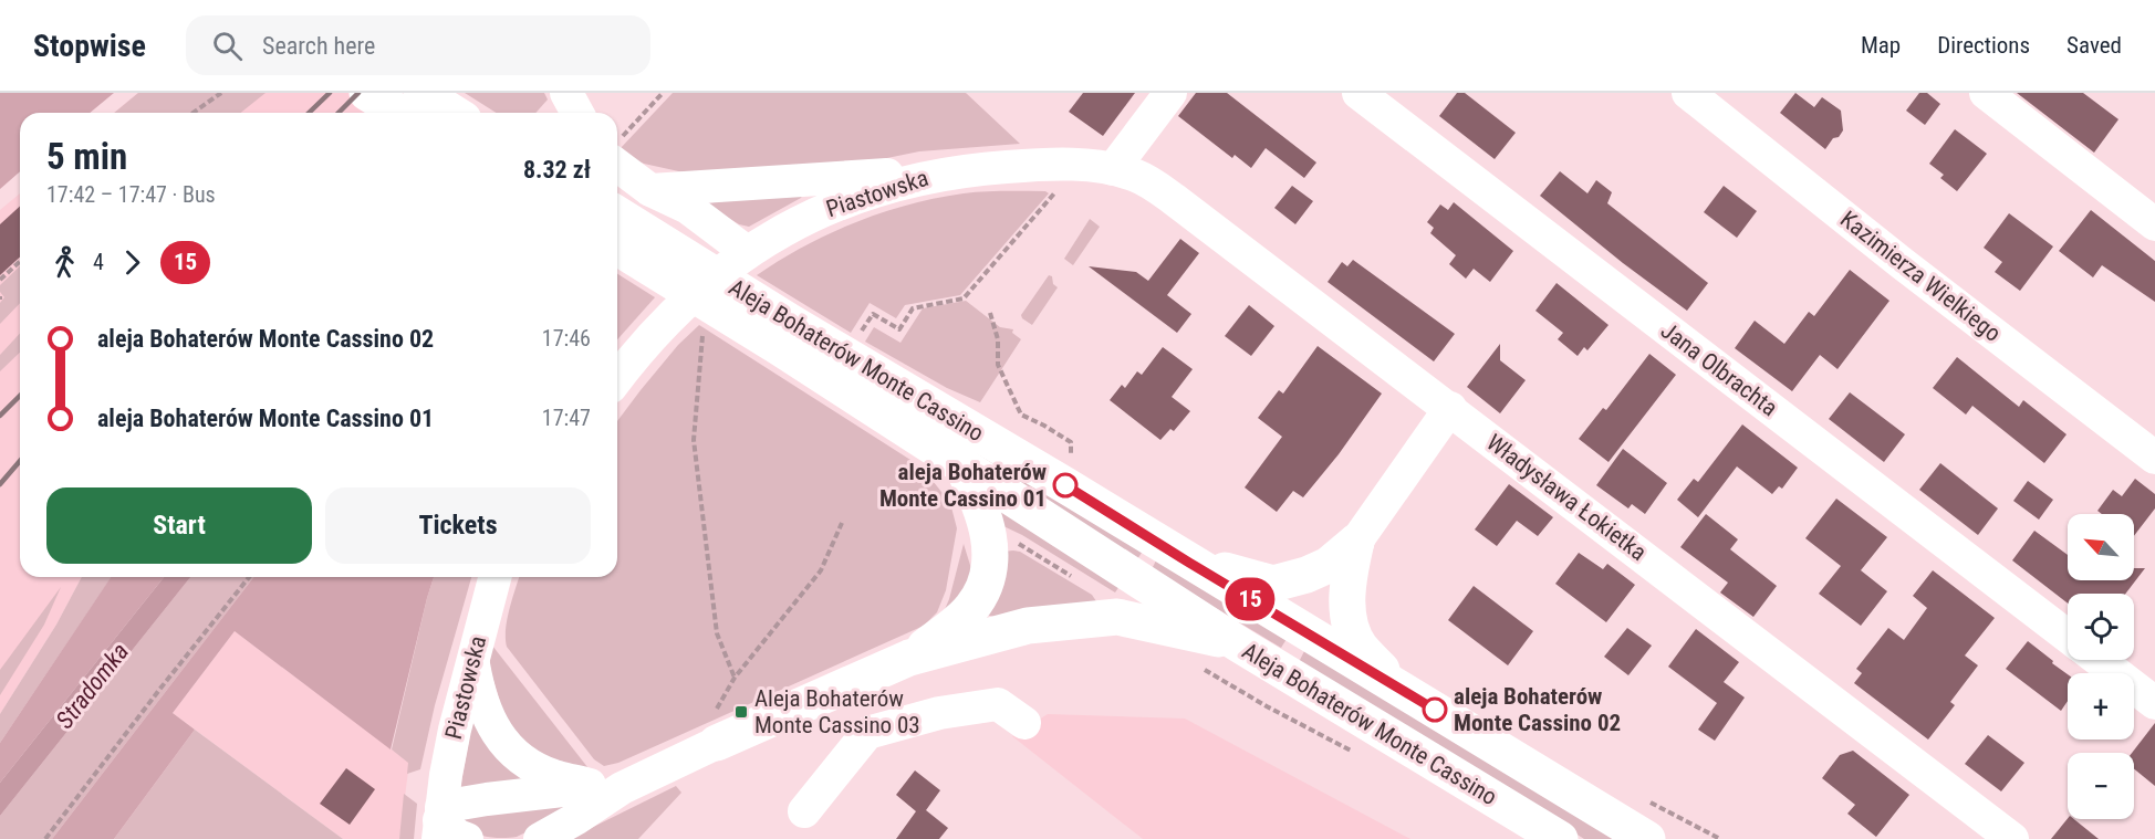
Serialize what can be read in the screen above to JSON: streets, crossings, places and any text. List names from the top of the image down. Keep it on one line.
{"streets":{"main road":["Aleja Bohaterów Monte Cassino"],"street":["Piastowska","Kazimierza Wielkiego","Jana Olbrachta","Władysława Łokietka"]},"crossings":[["Piastowska","Władysława Łokietka"]],"water":["Stradomka"],"places":{"other":["aleja Bohaterów Monte Cassino 01","aleja Bohaterów Monte Cassino 02"],"transit":["Aleja Bohaterów Monte Cassino 03"]},"lines":["bus line 15"],"north":"top left","page":{"header":"Stopwise","search":"Search here","nav":["Map","Directions","Saved"],"on_map":"15","heading":["5 min","17:42 – 17:47 · Bus","8.32 zł"],"legs":["4","15"],"list":[{"name":"aleja Bohaterów Monte Cassino 02","value":"17:46"},{"name":"aleja Bohaterów Monte Cassino 01","value":"17:47"}],"buttons":["Start","Tickets"],"map_buttons":["+","−"]}}
